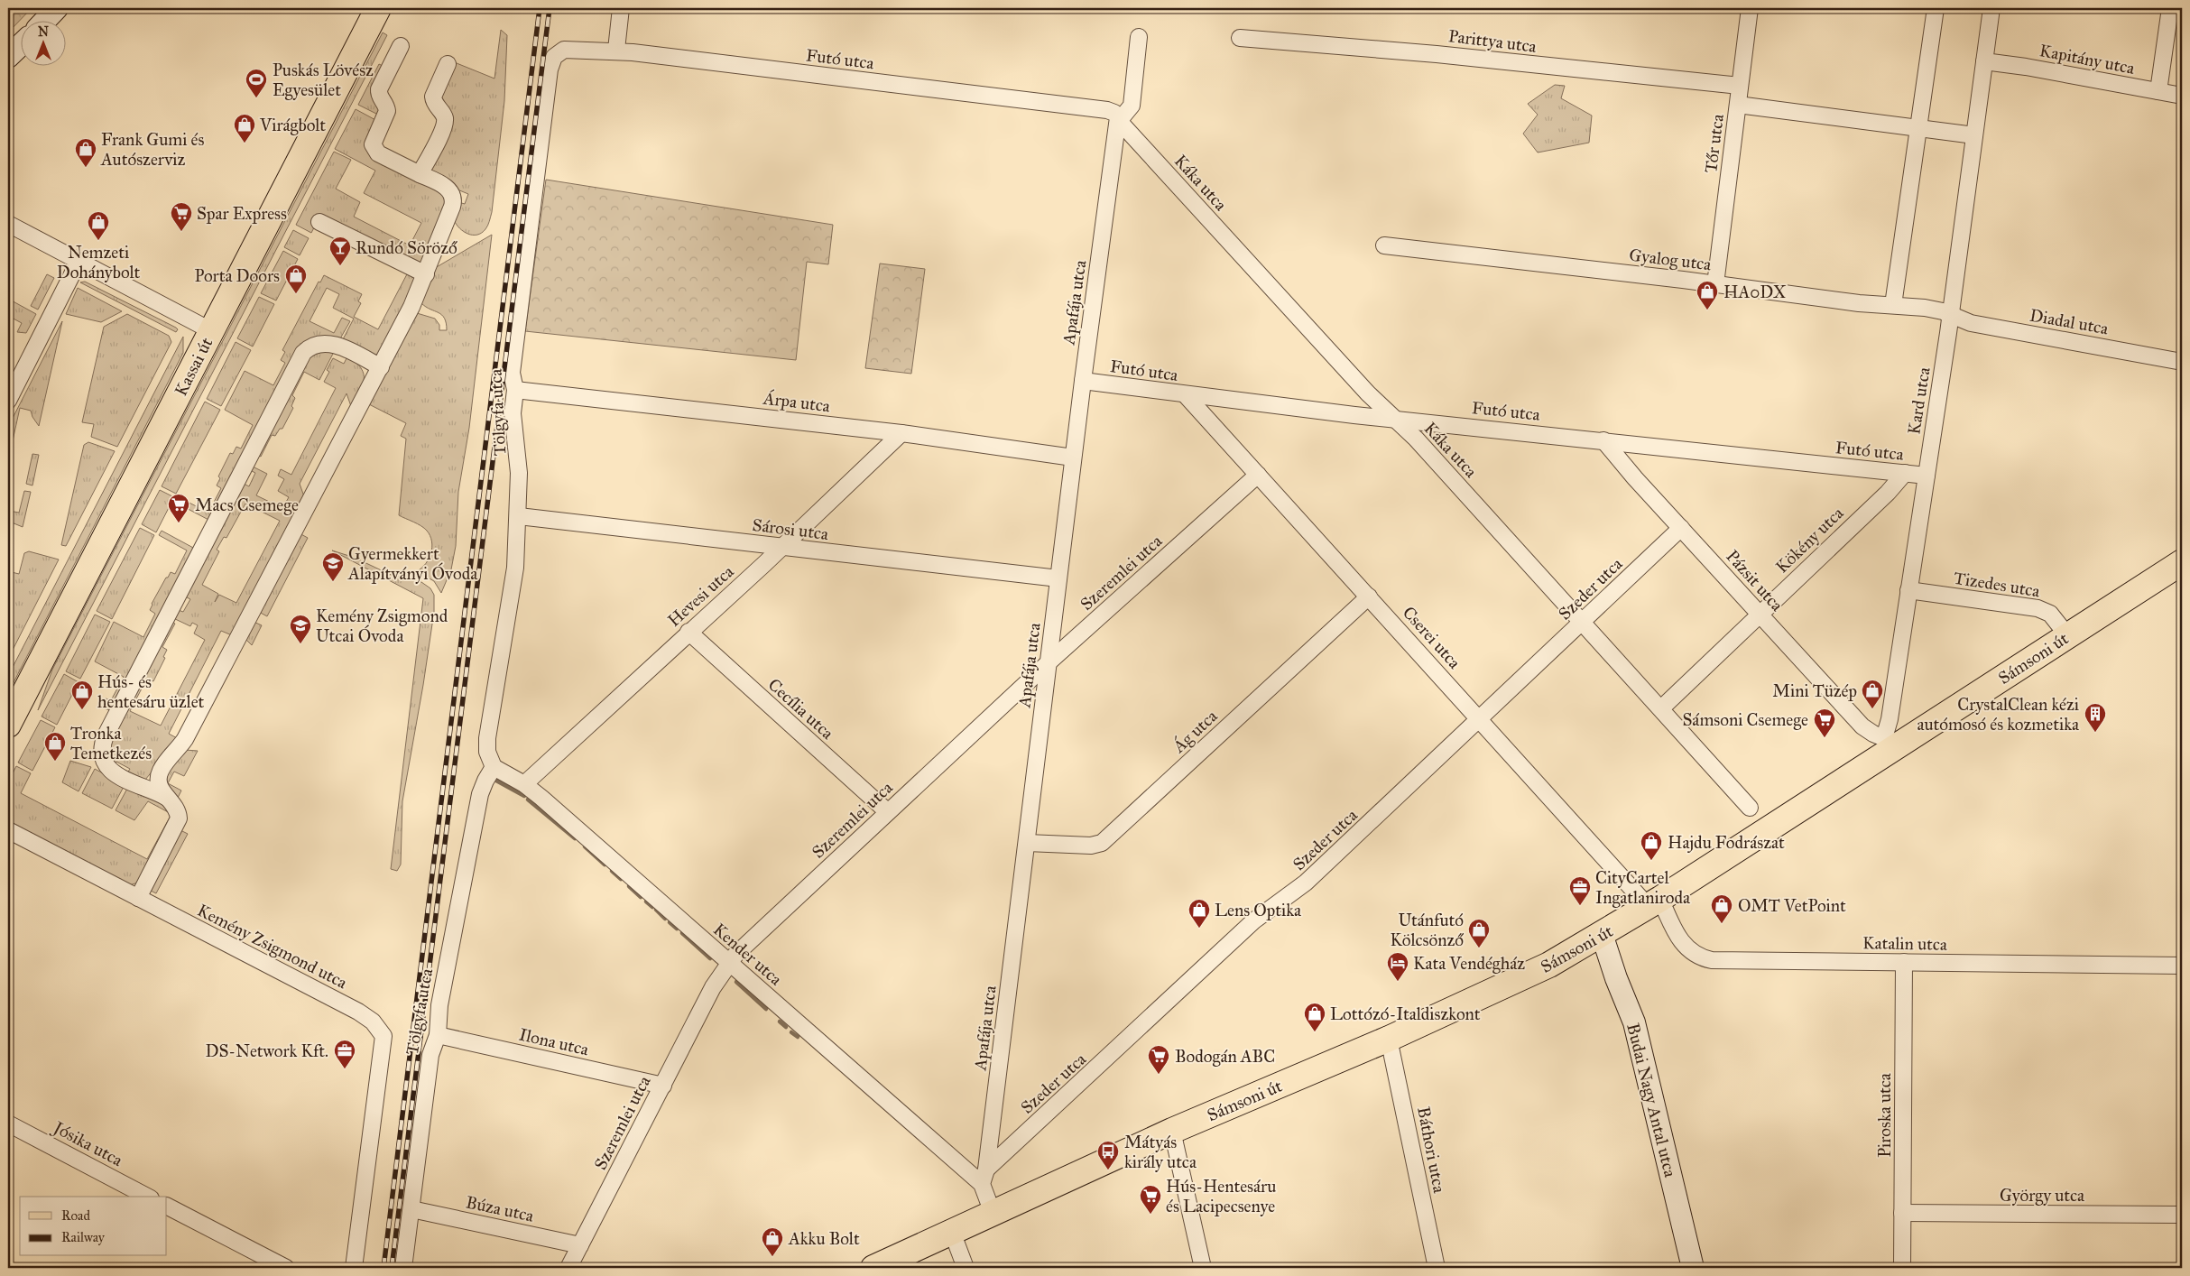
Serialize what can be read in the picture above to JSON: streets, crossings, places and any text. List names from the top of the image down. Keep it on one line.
{"streets":{"main road":["Kassai út","Sámsoni út"],"street":["Parittya utca","Futó utca","Kapitány utca","Tőr utca","Káka utca","Gyalog utca","Apafája utca","Diadal utca","Kard utca","Árpa utca","Tölgyfa utca","Sárosi utca","Kökény utca","Szeremlei utca","Pázsit utca","Tizedes utca","Szeder utca","Hevesi utca","Cserei utca","Cecília utca","Ág utca","Katalin utca","Kemény Zsigmond utca","Kender utca","Ilona utca","Budai Nagy Antal utca","Piroska utca","Jósika utca","Báthori utca","György utca","Búza utca"]},"crossings":[["Parittya utca","Tőr utca"],["Futó utca","Káka utca"],["Futó utca","Apafája utca"],["Futó utca","Kard utca"],["Futó utca","Tölgyfa utca"],["Futó utca","Kökény utca"],["Futó utca","Pázsit utca"],["Futó utca","Cserei utca"],["Kapitány utca","Kard utca"],["Tőr utca","Gyalog utca"],["Káka utca","Apafája utca"],["Káka utca","Kökény utca"],["Káka utca","Szeder utca"],["Gyalog utca","Diadal utca"],["Gyalog utca","Kard utca"],["Apafája utca","Árpa utca"],["Apafája utca","Sárosi utca"],["Apafája utca","Szeremlei utca"],["Apafája utca","Szeder utca"],["Apafája utca","Sámsoni út"],["Apafája utca","Ág utca"],["Apafája utca","Kender utca"],["Diadal utca","Kard utca"],["Kard utca","Pázsit utca"],["Kard utca","Tizedes utca"],["Kard utca","Sámsoni út"],["Árpa utca","Tölgyfa utca"],["Árpa utca","Hevesi utca"],["Tölgyfa utca","Sárosi utca"],["Tölgyfa utca","Kender utca"],["Tölgyfa utca","Ilona utca"],["Tölgyfa utca","Búza utca"],["Sárosi utca","Hevesi utca"],["Kökény utca","Pázsit utca"],["Szeremlei utca","Cserei utca"],["Szeremlei utca","Cecília utca"],["Szeremlei utca","Kender utca"],["Szeremlei utca","Ilona utca"],["Szeremlei utca","Búza utca"],["Pázsit utca","Szeder utca"],["Pázsit utca","Sámsoni út"],["Tizedes utca","Sámsoni út"],["Szeder utca","Cserei utca"],["Szeder utca","Kender utca"],["Hevesi utca","Cecília utca"],["Hevesi utca","Kender utca"],["Cserei utca","Sámsoni út"],["Cserei utca","Ág utca"],["Cserei utca","Katalin utca"],["Sámsoni út","Katalin utca"],["Sámsoni út","Budai Nagy Antal utca"],["Sámsoni út","Báthori utca"],["Katalin utca","Piroska utca"],["Piroska utca","György utca"]],"places":{"sports":["Puskás Lövész Egyesület"],"shop":["Virágbolt","Frank Gumi és Autószerviz","Nemzeti Dohánybolt","Porta Doors","HA0DX","Mini Tüzép","Hús- és hentesáru üzlet","Tronka Temetkezés","Hajdu Fodrászat","OMT VetPoint","Lens Optika","Utánfutó Kölcsönző","Lottózó-Italdiszkont","Akku Bolt"],"supermarket":["Spar Express","Macs Csemege","Sámsoni Csemege","Bodogán ABC","Hús-Hentesáru és Lacipecsenye"],"bar":["Rundó Söröző"],"school or university":["Gyermekkert Alapítványi Óvoda","Kemény Zsigmond Utcai Óvoda"],"building":["CrystalClean kézi autómosó és kozmetika"],"office":["CityCartel Ingatlaniroda","DS-Network Kft."],"hotel":["Kata Vendégház"],"bus stop":["Mátyás király utca"]},"legend":["Road","Railway"],"north":"top"}
